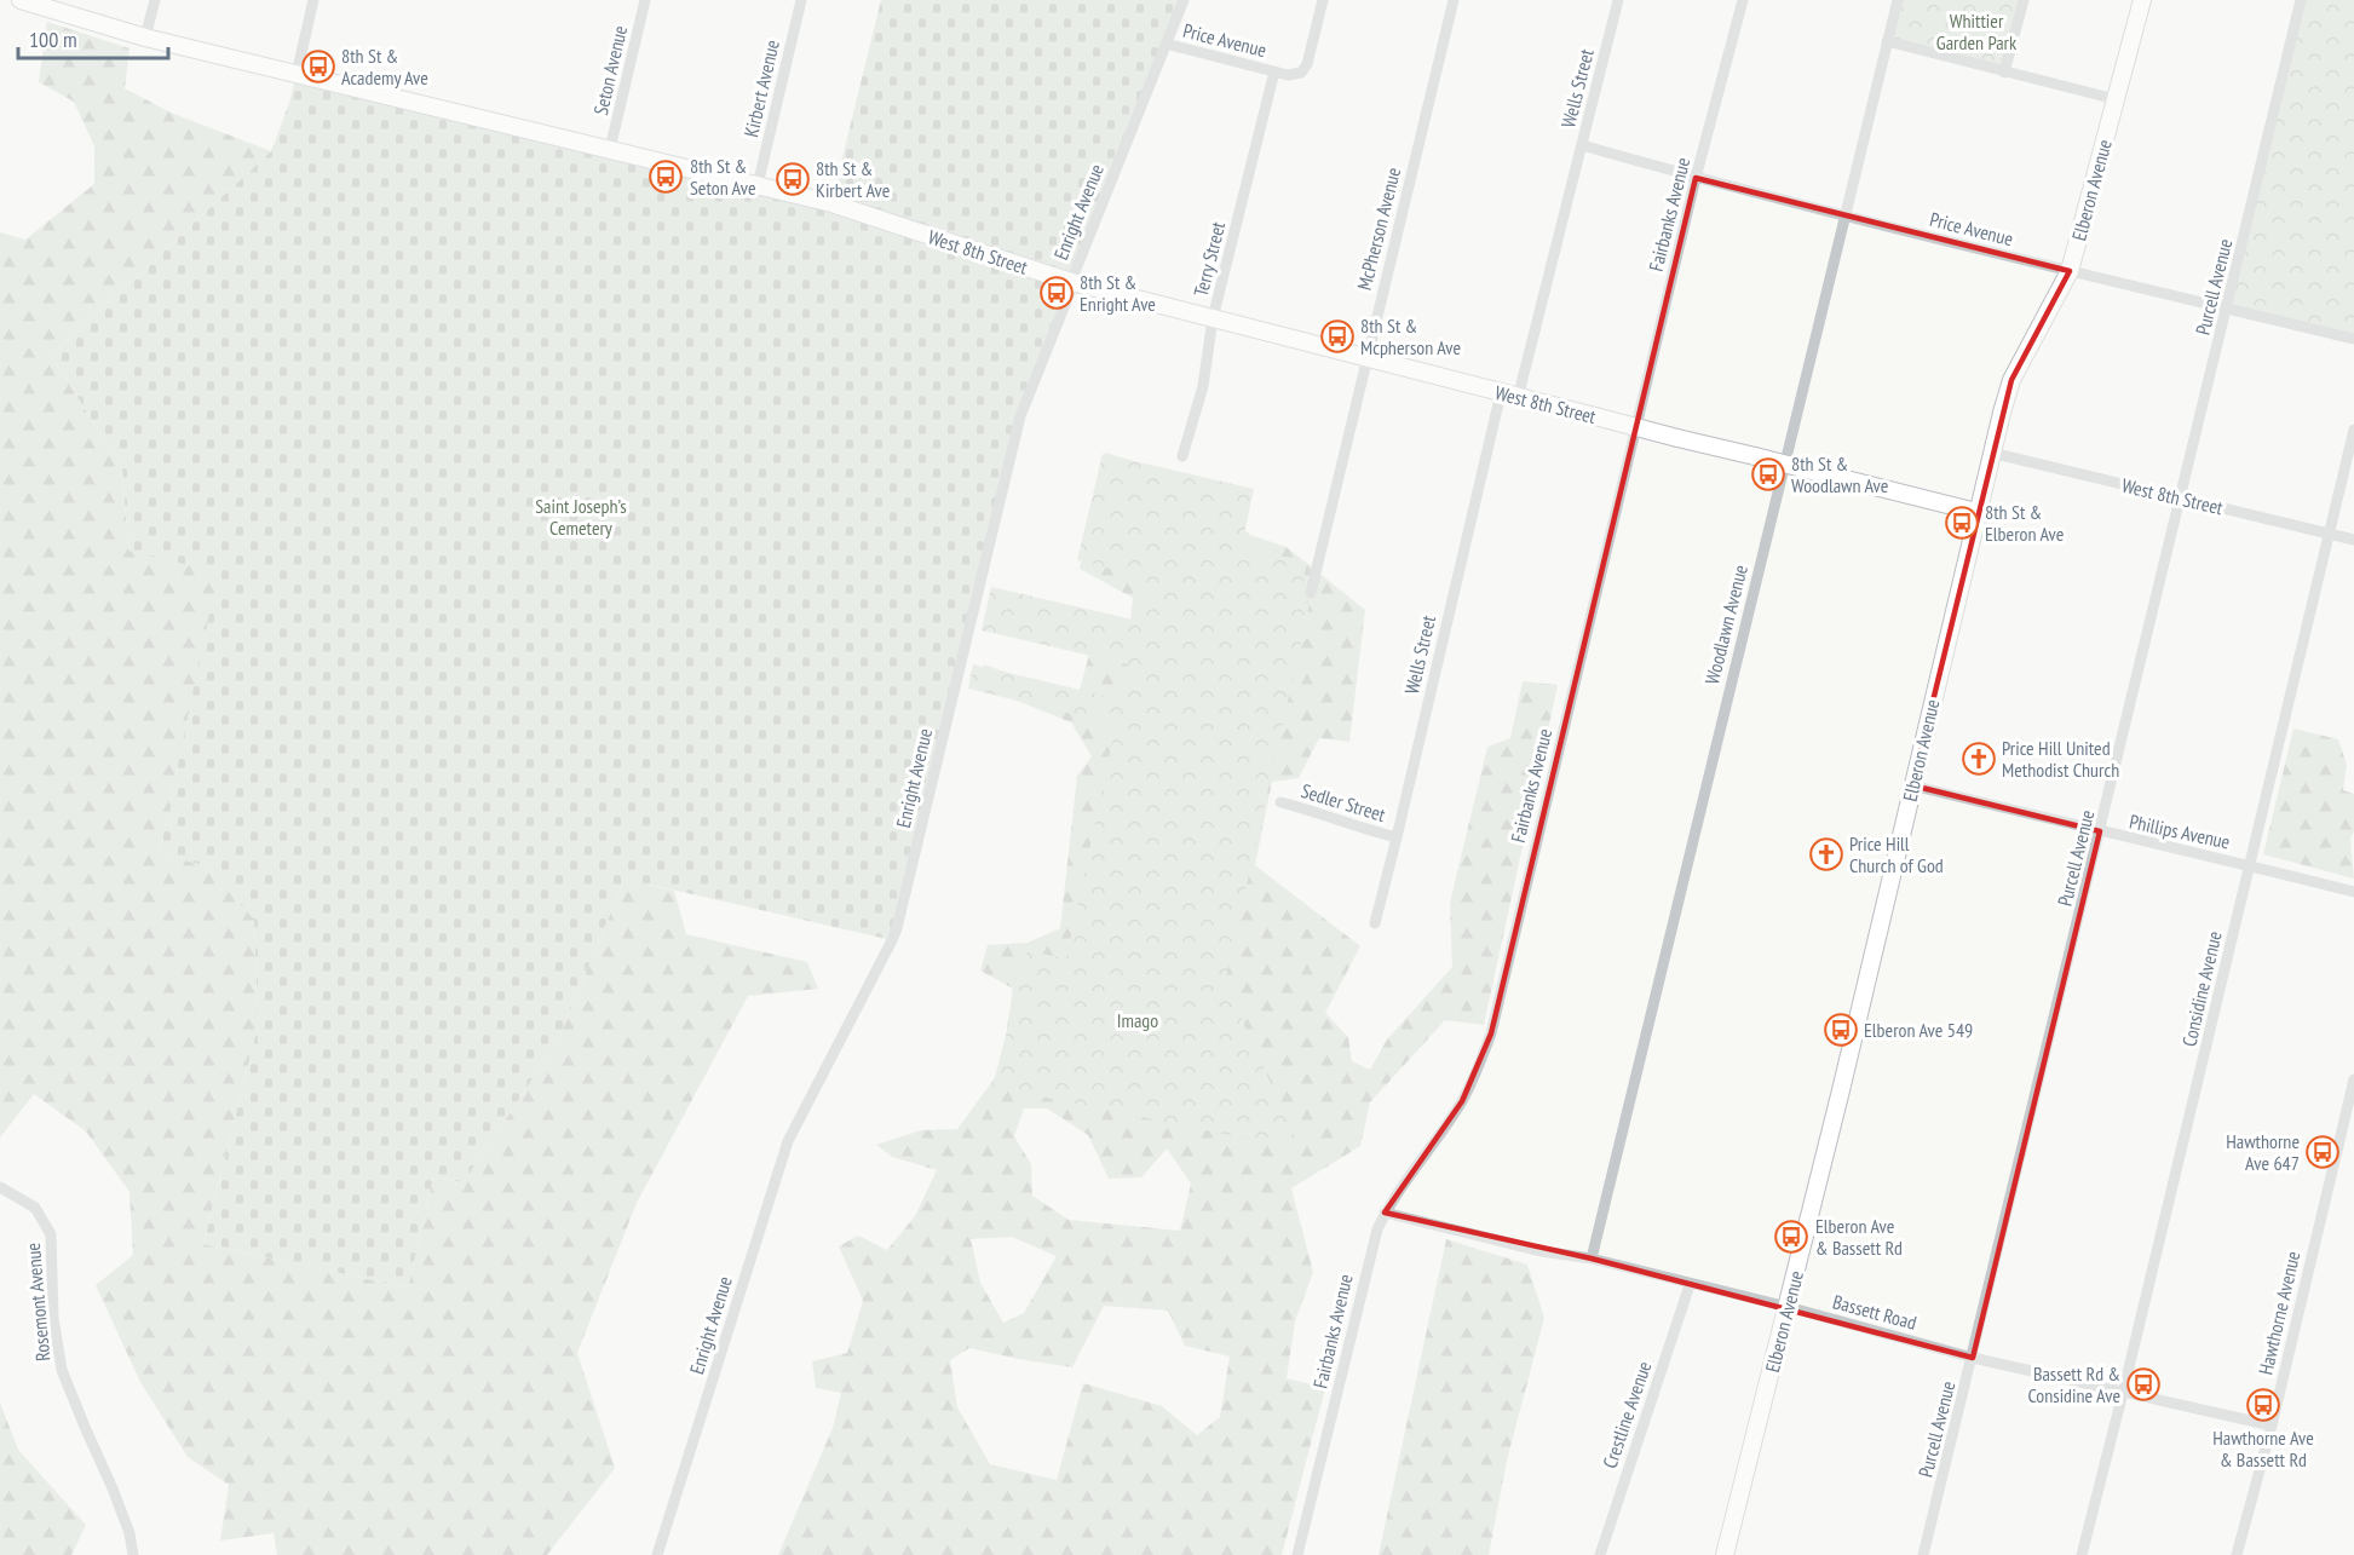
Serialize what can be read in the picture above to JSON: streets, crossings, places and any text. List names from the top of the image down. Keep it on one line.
{"streets":{"street":["Price Avenue","Seton Avenue","Kirbert Avenue","Wells Street","Elberon Avenue","Enright Avenue","Fairbanks Avenue","McPherson Avenue","West 8th Street","Terry Street","Purcell Avenue","Woodlawn Avenue","Sedler Street","Phillips Avenue","Considine Avenue","Rosemont Avenue","Bassett Road","Hawthorne Avenue","Crestline Avenue"]},"crossings":[["Price Avenue","Wells Street"],["Price Avenue","Elberon Avenue"],["Price Avenue","Enright Avenue"],["Price Avenue","Fairbanks Avenue"],["Price Avenue","Terry Street"],["Price Avenue","Purcell Avenue"],["Price Avenue","Woodlawn Avenue"],["Seton Avenue","West 8th Street"],["Kirbert Avenue","West 8th Street"],["Wells Street","West 8th Street"],["Wells Street","Sedler Street"],["Elberon Avenue","West 8th Street"],["Elberon Avenue","Phillips Avenue"],["Elberon Avenue","Bassett Road"],["Enright Avenue","West 8th Street"],["Fairbanks Avenue","Bassett Road"],["McPherson Avenue","West 8th Street"],["West 8th Street","Terry Street"],["West 8th Street","Purcell Avenue"],["West 8th Street","Considine Avenue"],["Purcell Avenue","Phillips Avenue"],["Purcell Avenue","Bassett Road"],["Woodlawn Avenue","Bassett Road"],["Phillips Avenue","Considine Avenue"],["Considine Avenue","Bassett Road"],["Bassett Road","Hawthorne Avenue"],["Bassett Road","Crestline Avenue"]],"parks":["Whittier Garden Park","Saint Joseph’s Cemetery","Imago"],"places":{"bus stop":["8th St & Academy Ave","8th St & Seton Ave","8th St & Kirbert Ave","8th St & Enright Ave","8th St & Mcpherson Ave","8th St & Woodlawn Ave","8th St & Elberon Ave","Elberon Ave 549","Hawthorne Ave 647","Elberon Ave & Bassett Rd","Bassett Rd & Considine Ave","Hawthorne Ave & Bassett Rd"],"church":["Price Hill United Methodist Church","Price Hill Church of God"]},"scale_bar":"100 m"}
